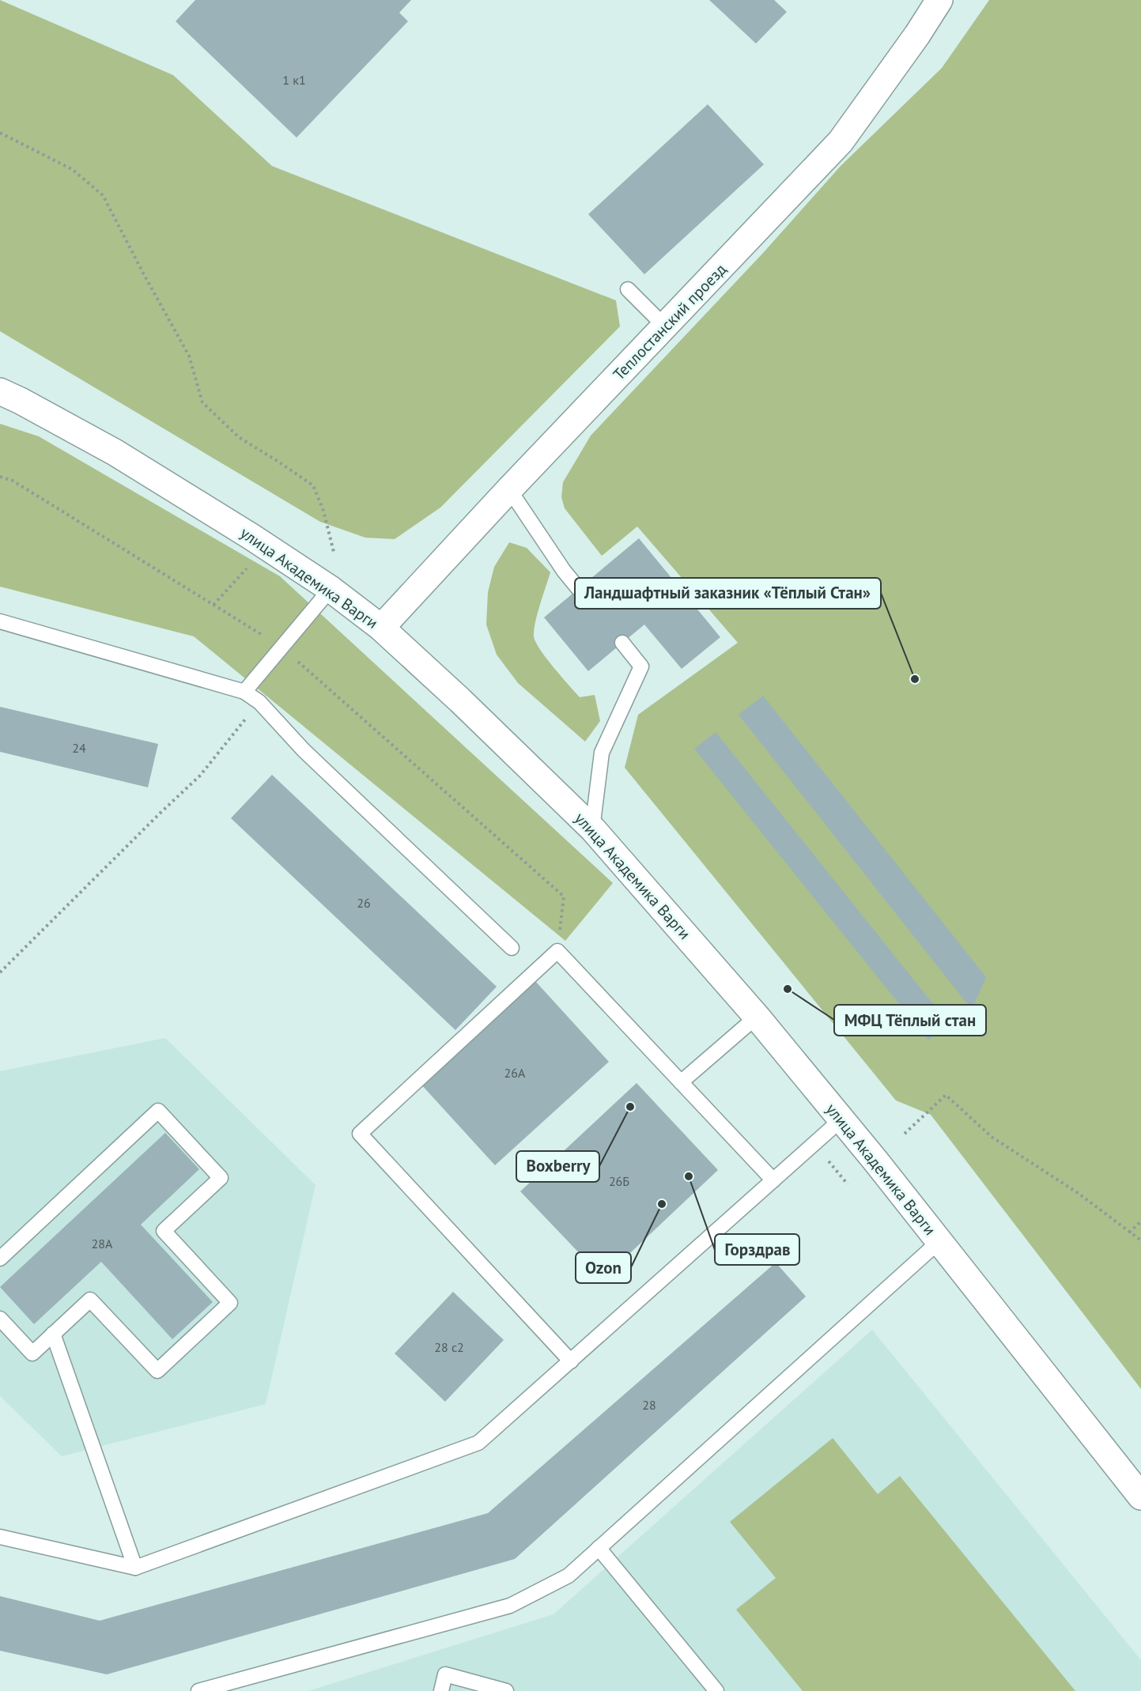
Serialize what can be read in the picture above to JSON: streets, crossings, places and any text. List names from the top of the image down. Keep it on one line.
{"streets":{"street":["Теплостанский проезд","улица Академика Варги"]},"crossings":[["Теплостанский проезд","улица Академика Варги"]],"places":["Ландшафтный заказник «Тёплый Стан»","МФЦ Тёплый стан","Boxberry","Горздрав","Ozon"],"house_numbers":["1 к1","24","26","26А","26Б","28А","28 с2","28"]}
